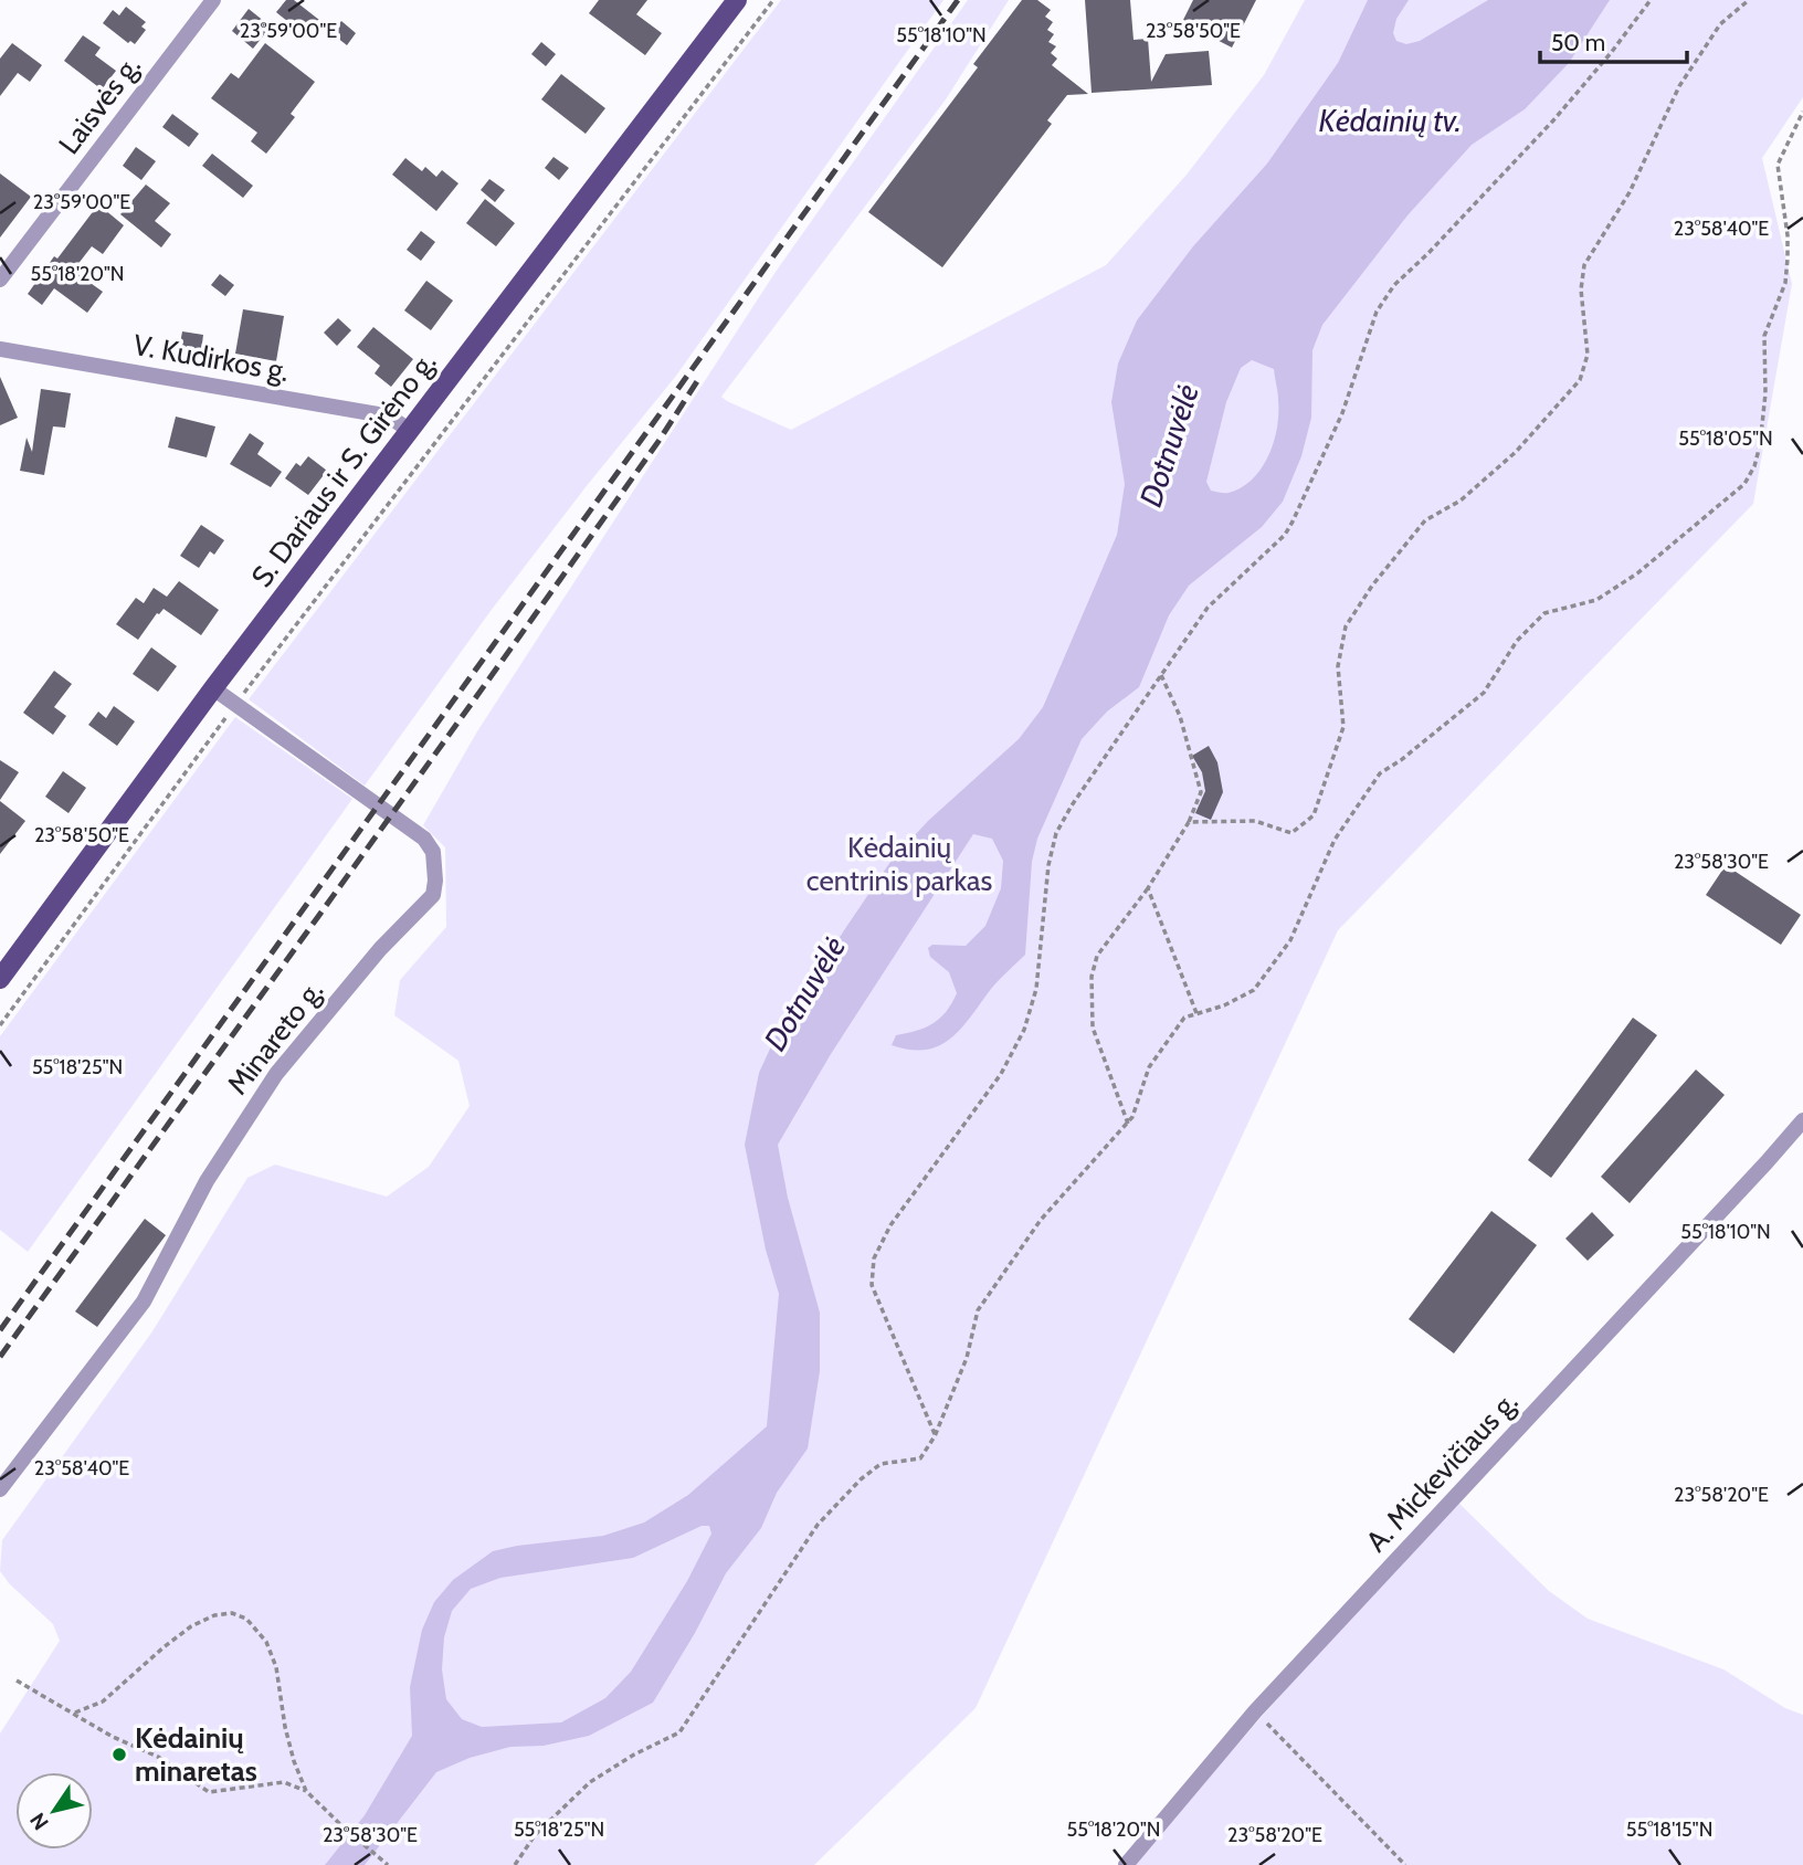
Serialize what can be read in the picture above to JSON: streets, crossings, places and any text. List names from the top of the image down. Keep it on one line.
{"streets":{"main road":["S. Dariaus ir S. Girėno g."],"street":["Laisvės g.","V. Kudirkos g.","Minareto g.","A. Mickevičiaus g."]},"crossings":[["V. Kudirkos g.","S. Dariaus ir S. Girėno g."],["S. Dariaus ir S. Girėno g.","Minareto g."]],"water":["Kėdainių tv.","Dotnuvėlė"],"parks":["Kėdainių centrinis parkas"],"places":["Kėdainių minaretas"],"scale_bar":"50 m","north":"bottom left","coordinates":["23°58'50\"E","23°59'00\"E","55°18'10\"N","23°58'40\"E","55°18'20\"N","55°18'05\"N","23°58'30\"E","55°18'25\"N","23°58'20\"E","55°18'15\"N"]}
